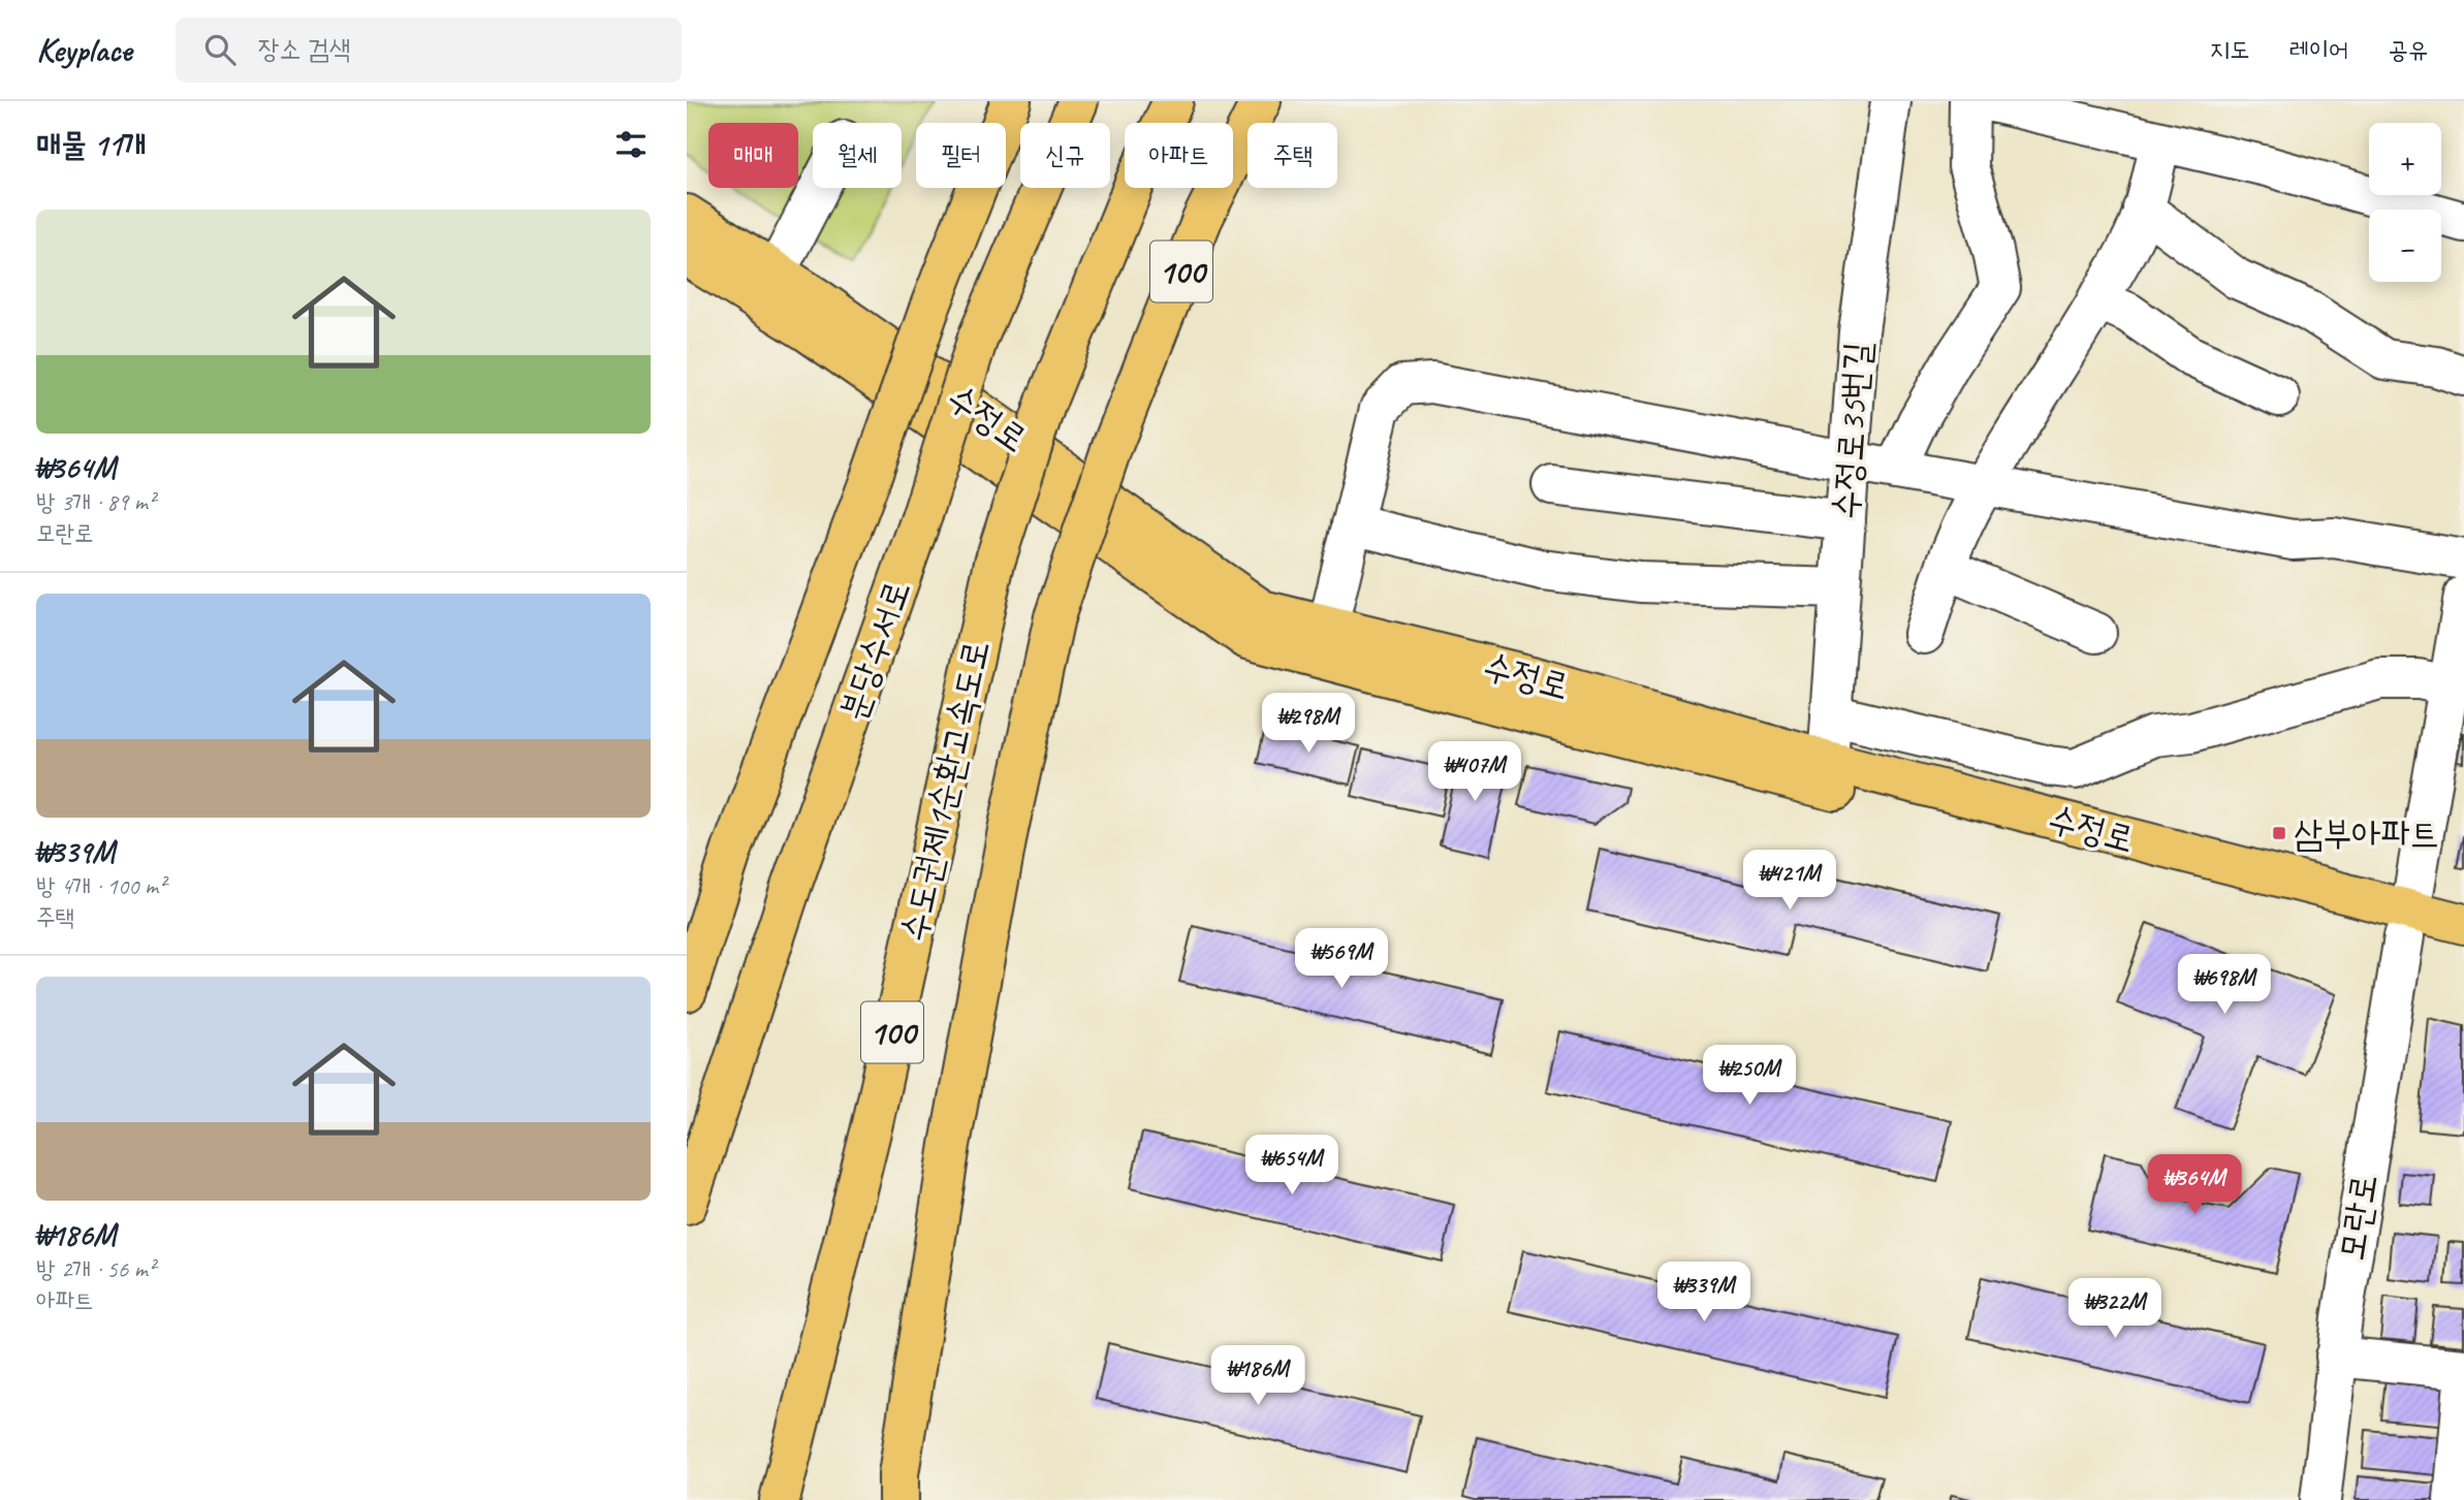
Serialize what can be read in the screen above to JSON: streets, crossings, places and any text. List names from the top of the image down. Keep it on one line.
{"streets":{"main road":["100","수정로","분당수서로","수도권제1순환고속도로"],"street":["수정로35번길","모란로"]},"crossings":[["수정로","수정로35번길"],["수정로","모란로"]],"places":{"transit":["삼부아파트"]},"page":{"header":"Keyplace","search":"장소 검색","nav":["지도","레이어","공유"],"heading":"매물 11개","map_buttons":["+","−"],"chip":["매매","월세","필터","신규","아파트","주택"],"list":[{"name":"₩364M","note":"방 3개 · 89 m² · 모란로"},{"name":"₩339M","note":"방 4개 · 100 m² · 주택"},{"name":"₩186M","note":"방 2개 · 56 m² · 아파트"}],"price":["₩298M","₩407M","₩421M","₩569M","₩698M","₩250M","₩654M","₩364M","₩339M","₩322M","₩186M"]}}
